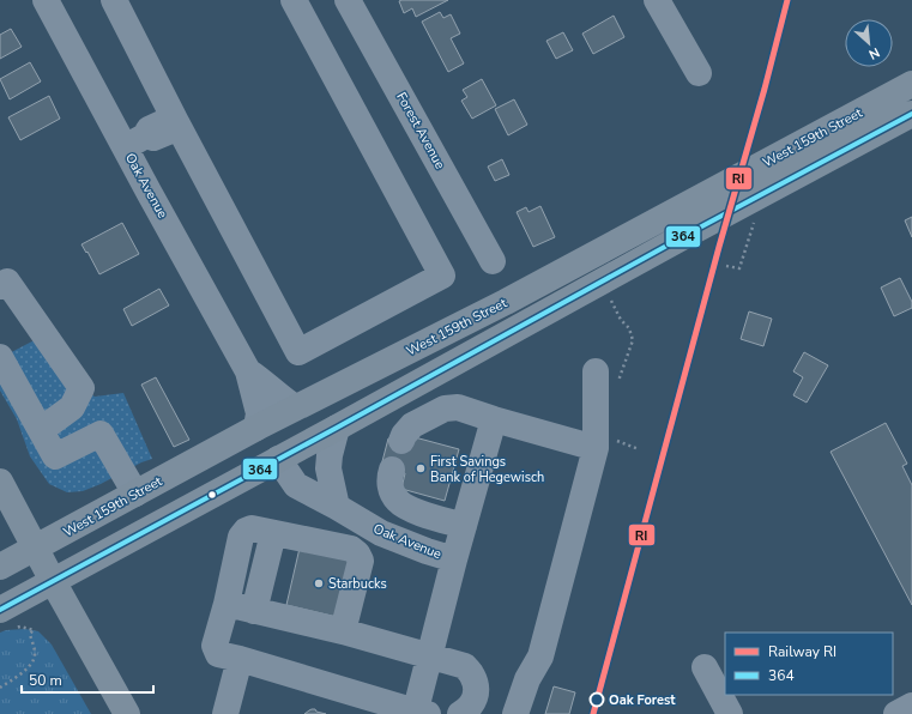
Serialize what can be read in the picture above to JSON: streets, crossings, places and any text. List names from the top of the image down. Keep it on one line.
{"streets":{"main road":["West 159th Street"],"street":["Forest Avenue","Oak Avenue"]},"crossings":[["West 159th Street","Oak Avenue"]],"places":["First Savings Bank of Hegewisch","Starbucks","Oak Forest"],"lines":["rail line RI","transit line 364"],"legend":["Railway RI","364"],"scale_bar":"50 m","north":"bottom right"}
